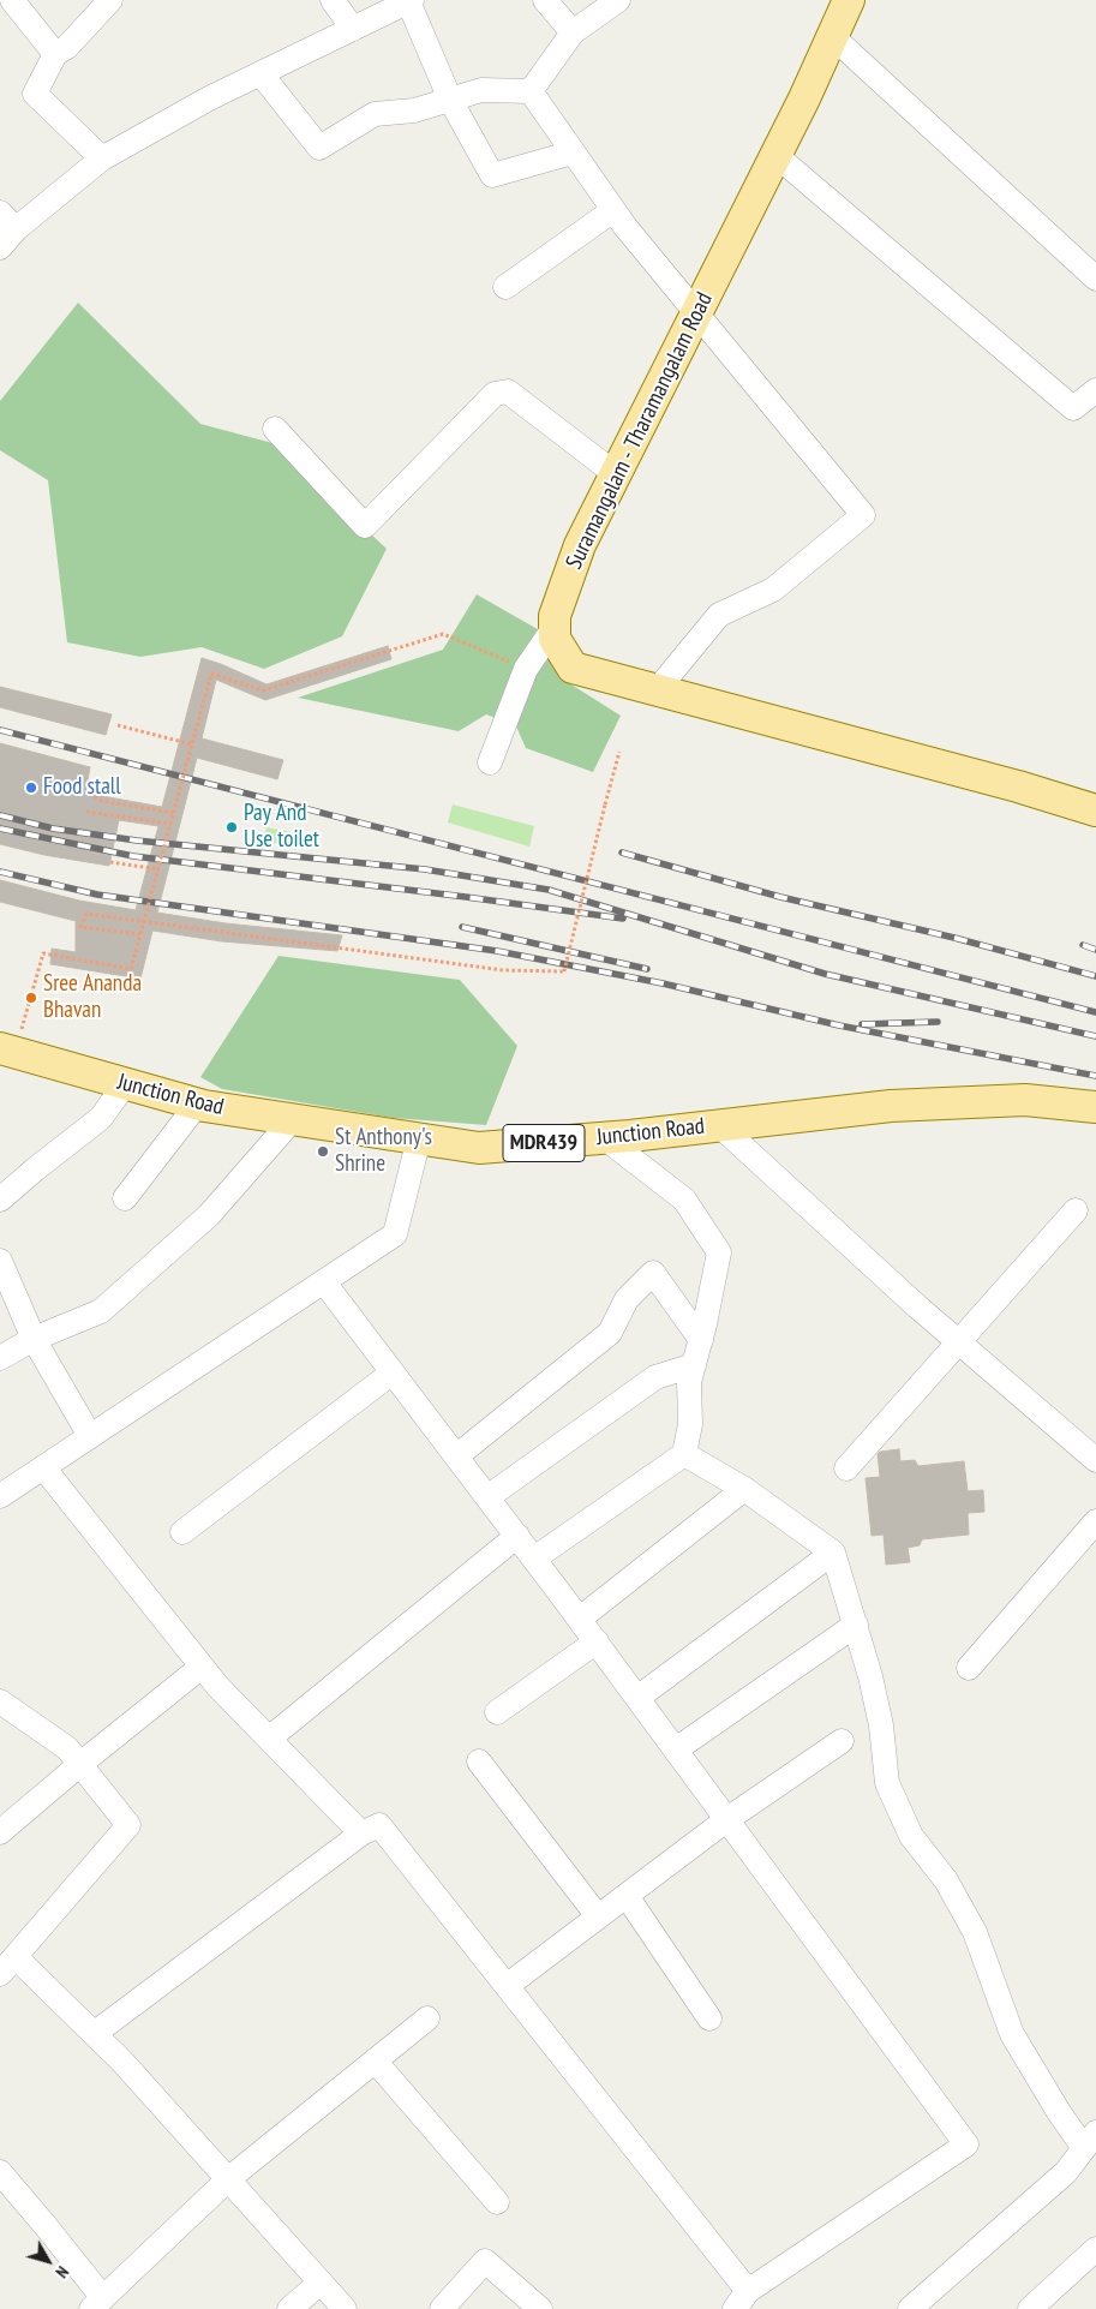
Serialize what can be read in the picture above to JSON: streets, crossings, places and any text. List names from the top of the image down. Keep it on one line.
{"streets":{"main road":["Suramangalam - Tharamangalam Road","Junction Road","MDR439"]},"places":["Food stall","Pay And Use toilet","Sree Ananda Bhavan","St Anthony's Shrine"],"north":"bottom right"}
